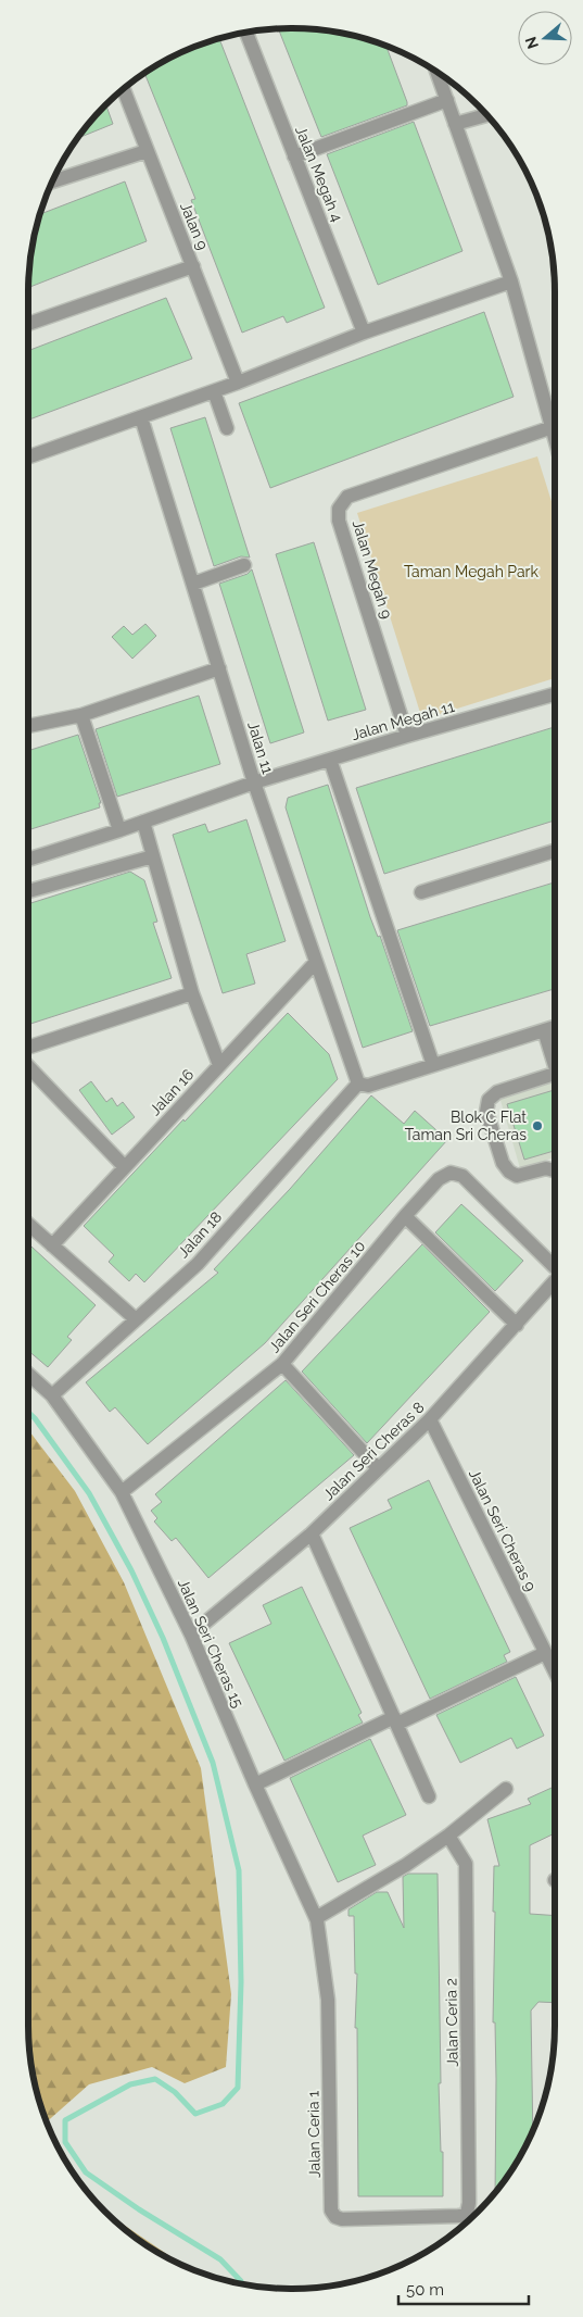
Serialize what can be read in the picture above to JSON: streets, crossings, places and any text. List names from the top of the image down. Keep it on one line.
{"streets":{"street":["Jalan Megah 4","Jalan 9","Jalan Megah 9","Jalan Megah 11","Jalan 11","Jalan 16","Jalan 18","Jalan Seri Cheras 10","Jalan Seri Cheras 8","Jalan Seri Cheras 9","Jalan Seri Cheras 15","Jalan Ceria 2","Jalan Ceria 1"]},"crossings":[["Jalan Megah 9","Jalan Megah 11"],["Jalan Megah 11","Jalan 11"],["Jalan 11","Jalan 16"],["Jalan 11","Jalan 18"],["Jalan 18","Jalan Seri Cheras 15"],["Jalan Seri Cheras 10","Jalan Seri Cheras 15"],["Jalan Seri Cheras 8","Jalan Seri Cheras 9"],["Jalan Seri Cheras 8","Jalan Seri Cheras 15"],["Jalan Seri Cheras 15","Jalan Ceria 1"],["Jalan Ceria 2","Jalan Ceria 1"]],"parks":["Taman Megah Park"],"places":["Blok C Flat Taman Sri Cheras"],"scale_bar":"50 m","north":"left"}
